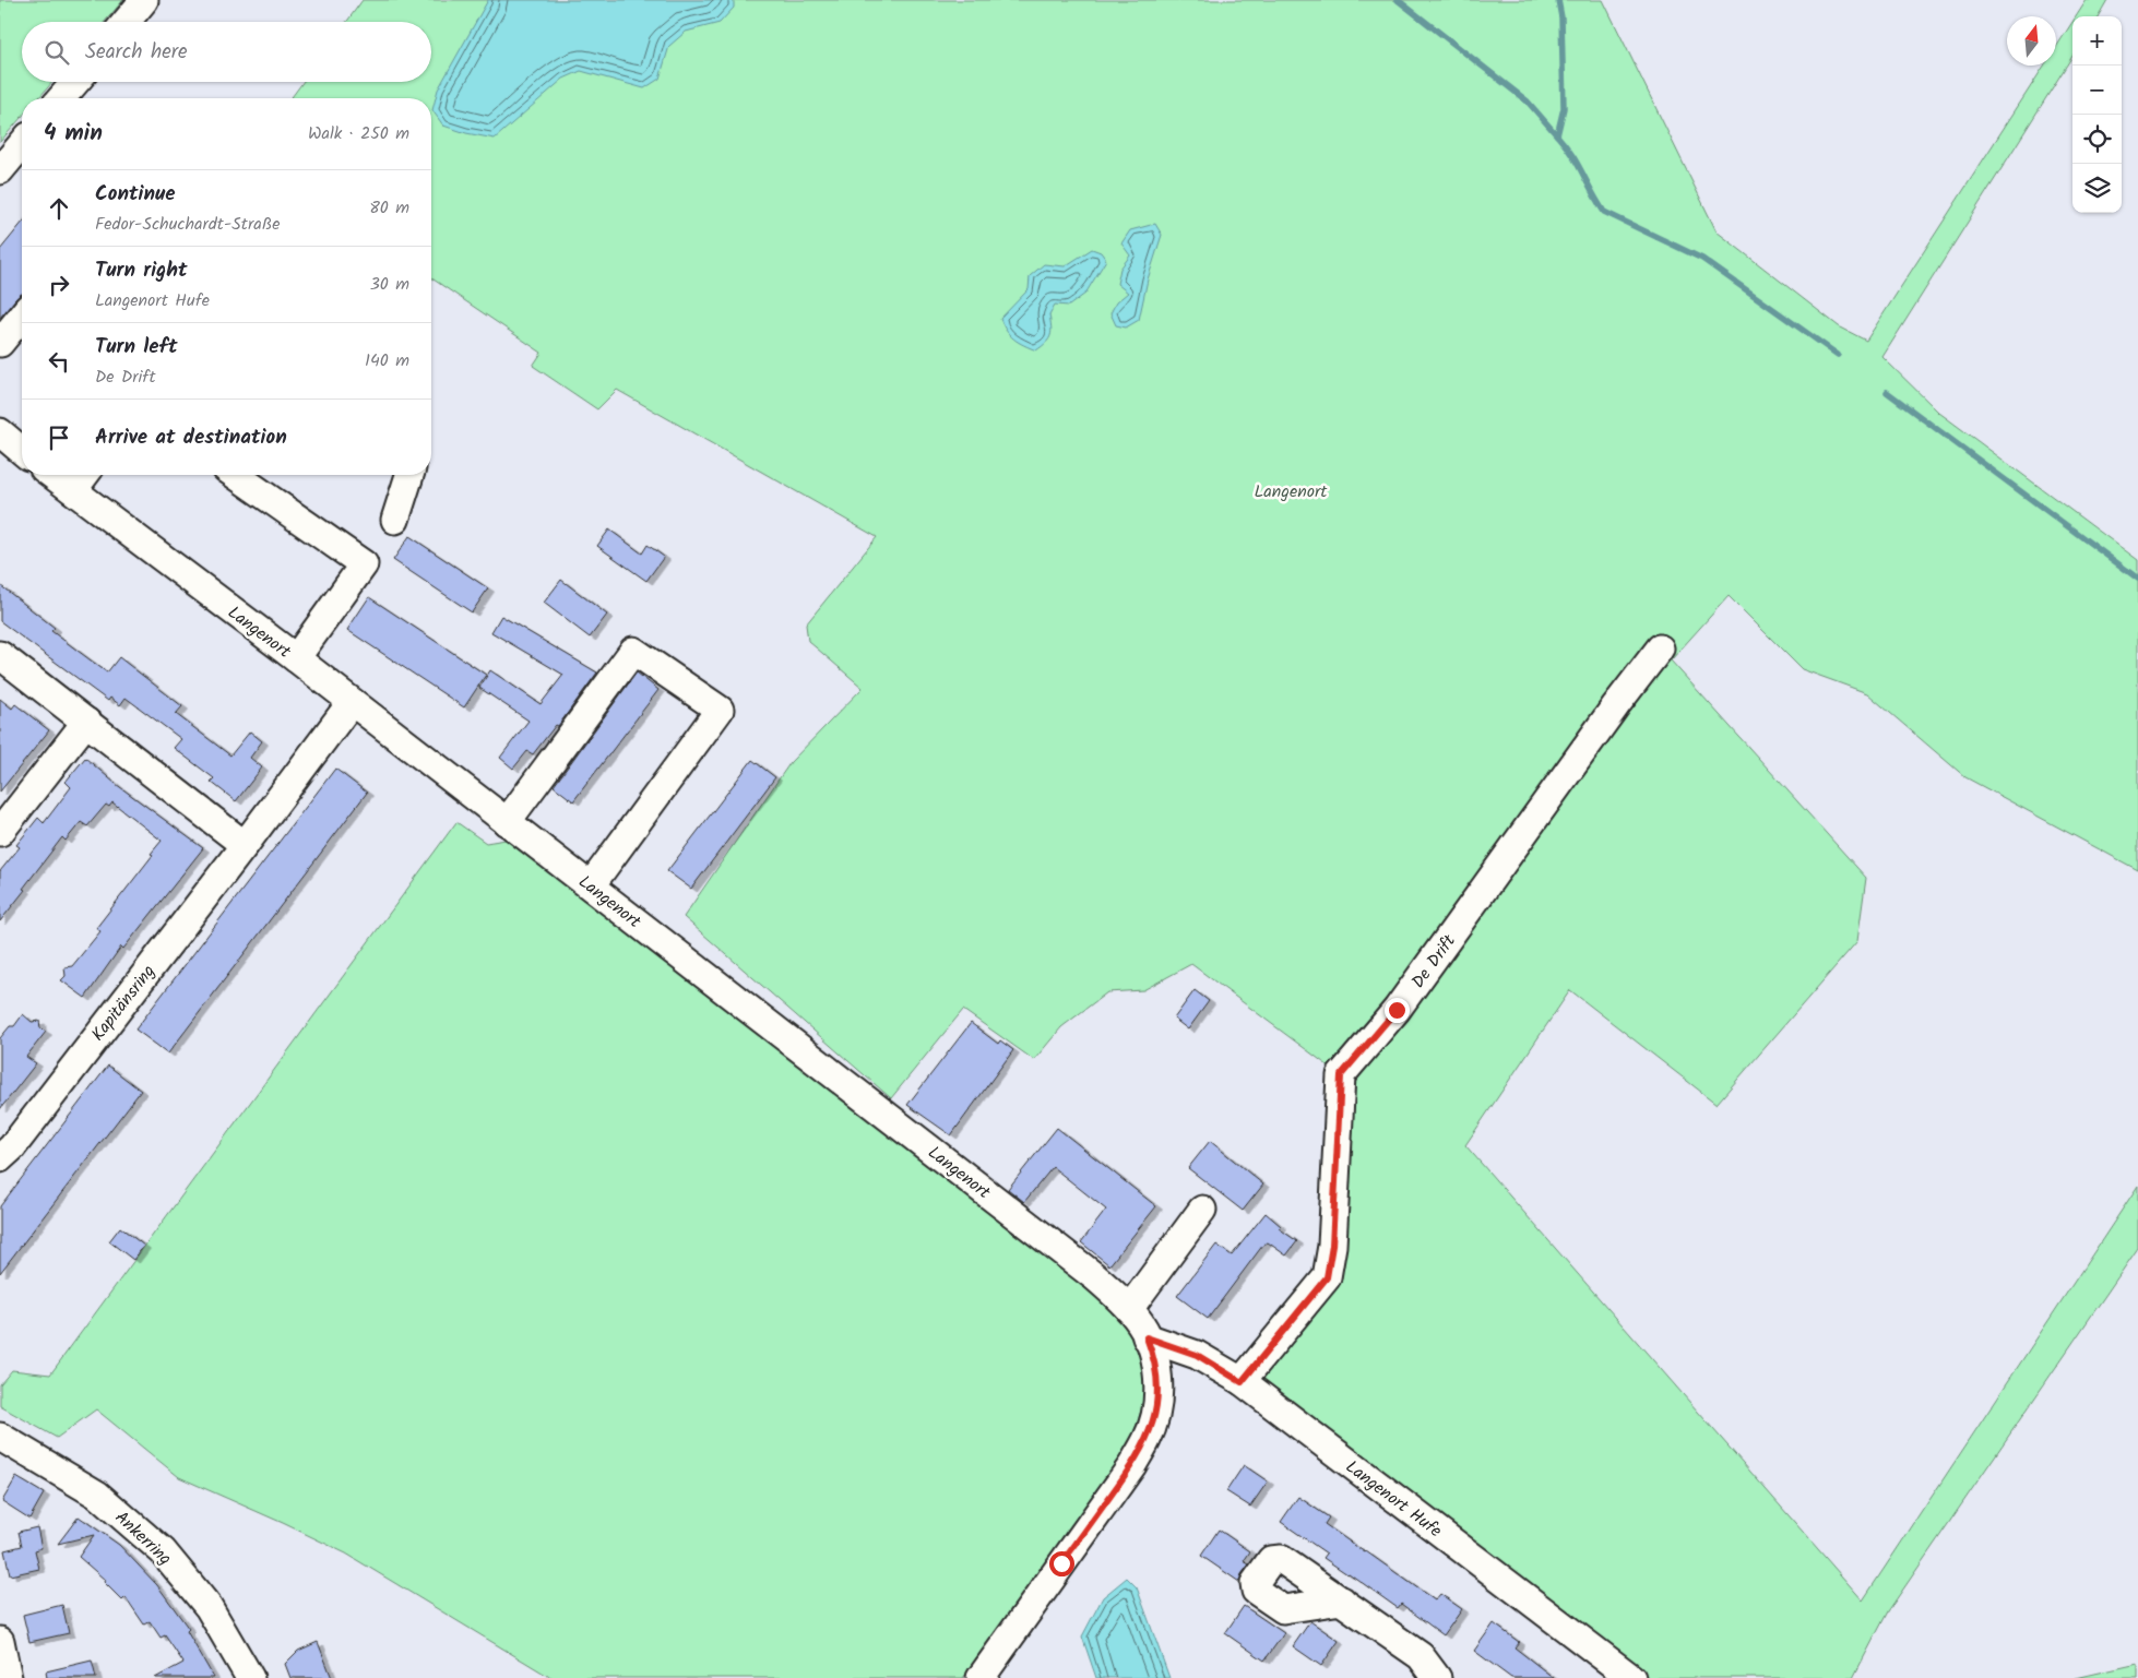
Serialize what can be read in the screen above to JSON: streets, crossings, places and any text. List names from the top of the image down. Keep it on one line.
{"streets":{"street":["Langenort","De Drift","Kapitänsring","Langenort Hufe","Ankerring"]},"crossings":[["Langenort","Kapitänsring"],["Langenort","Langenort Hufe"],["De Drift","Langenort Hufe"]],"parks":["Langenort"],"north":"top","page":{"map_buttons":["+","−"],"search":"Search here","heading":["4 min","Walk · 250 m"],"list":[["Continue","Fedor-Schuchardt-Straße","80 m"],["Turn right","Langenort Hufe","30 m"],["Turn left","De Drift","140 m"],"Arrive at destination"]}}
